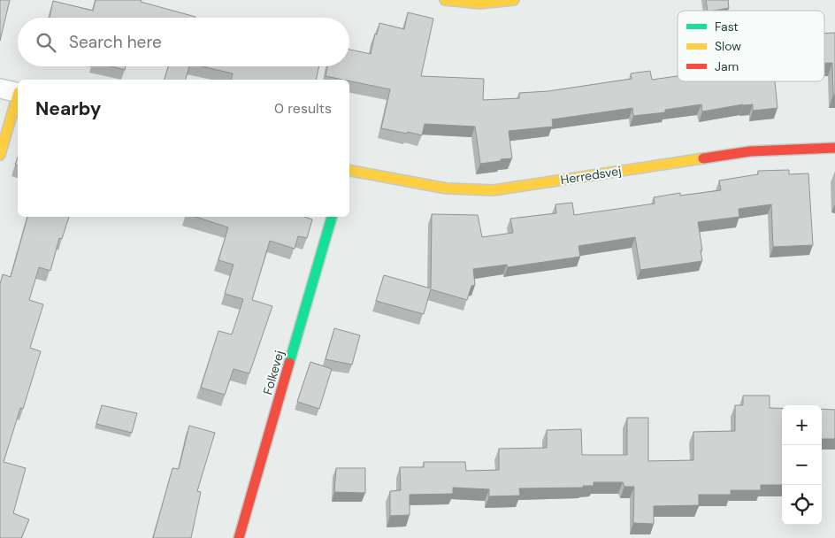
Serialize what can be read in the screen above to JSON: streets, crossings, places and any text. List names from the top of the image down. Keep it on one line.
{"streets":{"street":["Herredsvej","Folkevej"]},"legend":["Fast","Slow","Jam"],"page":{"search":"Search here","heading":["Nearby","0 results"],"map_buttons":["+","−"]}}
